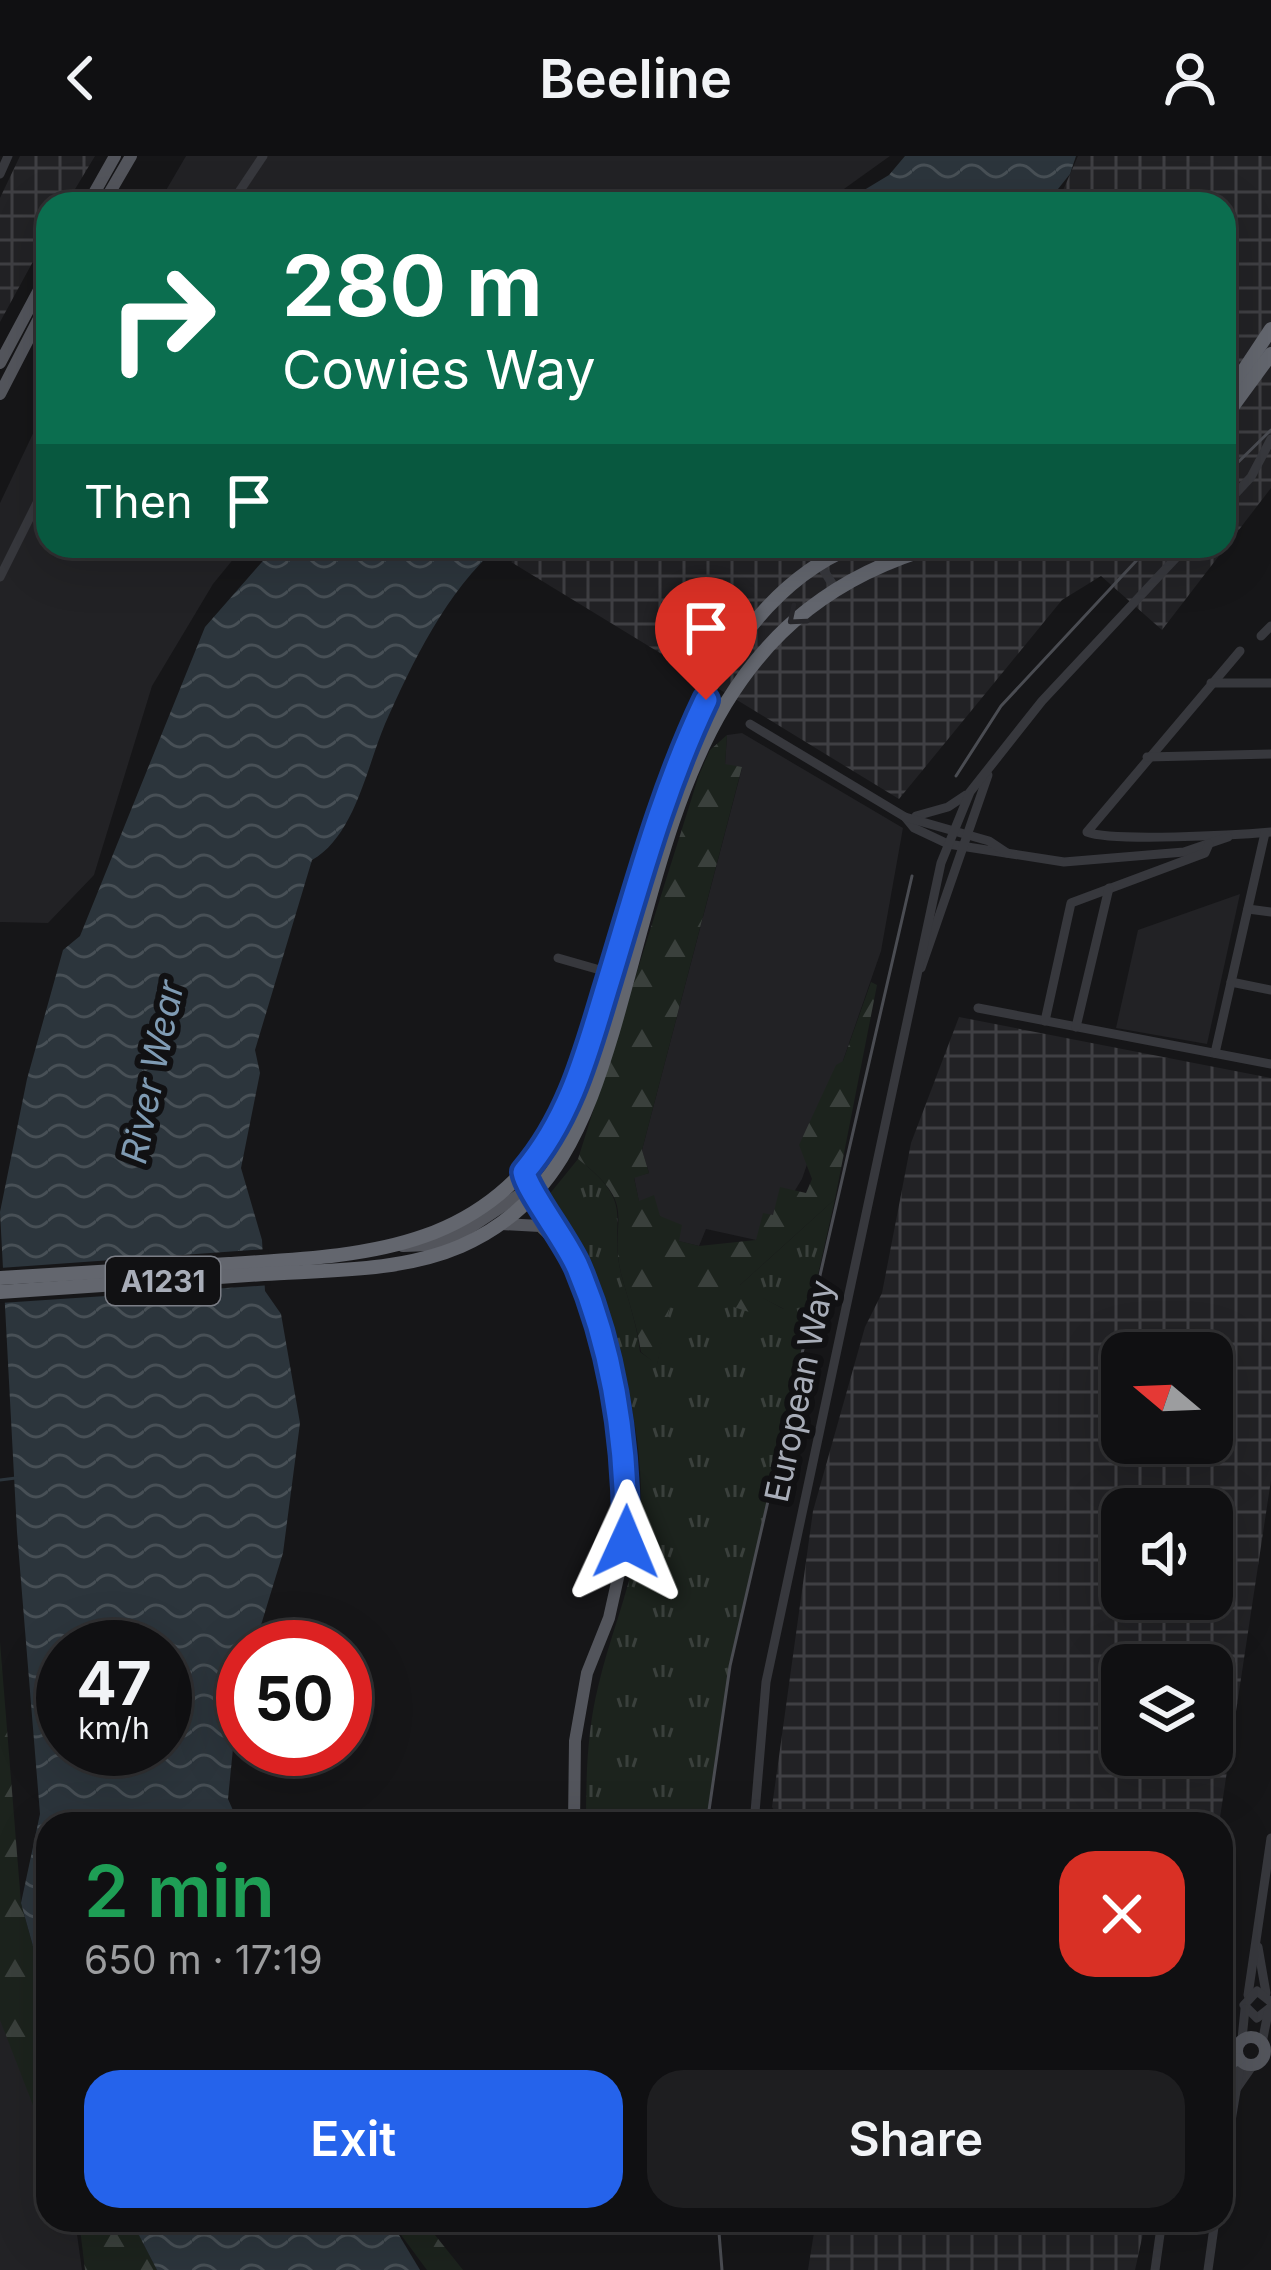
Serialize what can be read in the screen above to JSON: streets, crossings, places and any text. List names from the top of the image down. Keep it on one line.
{"streets":{"highway":["A1231"],"street":["European Way"]},"water":["River Wear"],"north":"left","page":{"header":"Beeline","turn":["280 m","Cowies Way"],"then":"Then","speed":"47 km/h","limit":"50","heading":["2 min","650 m · 17:19"],"buttons":["Exit","Share"]}}
